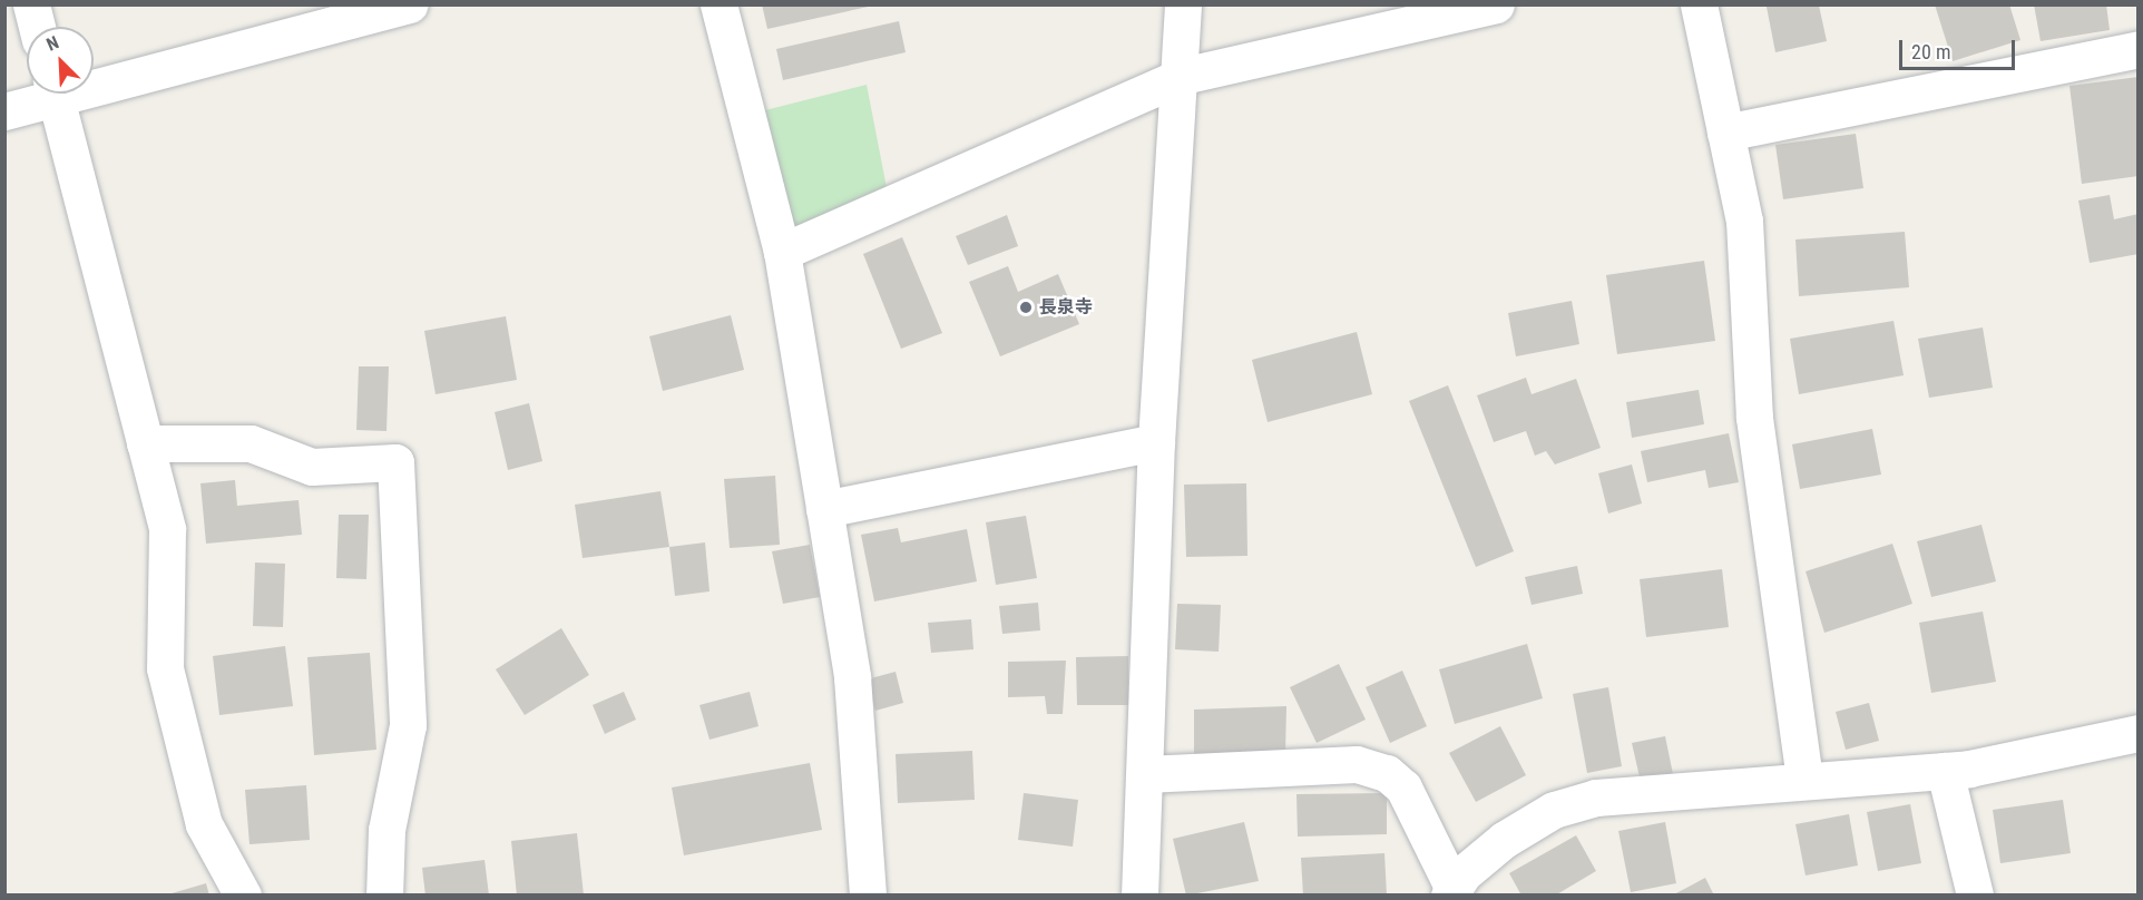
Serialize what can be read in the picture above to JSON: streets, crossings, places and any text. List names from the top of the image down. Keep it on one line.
{"places":["長泉寺"],"scale_bar":"20 m","north":"top left"}
